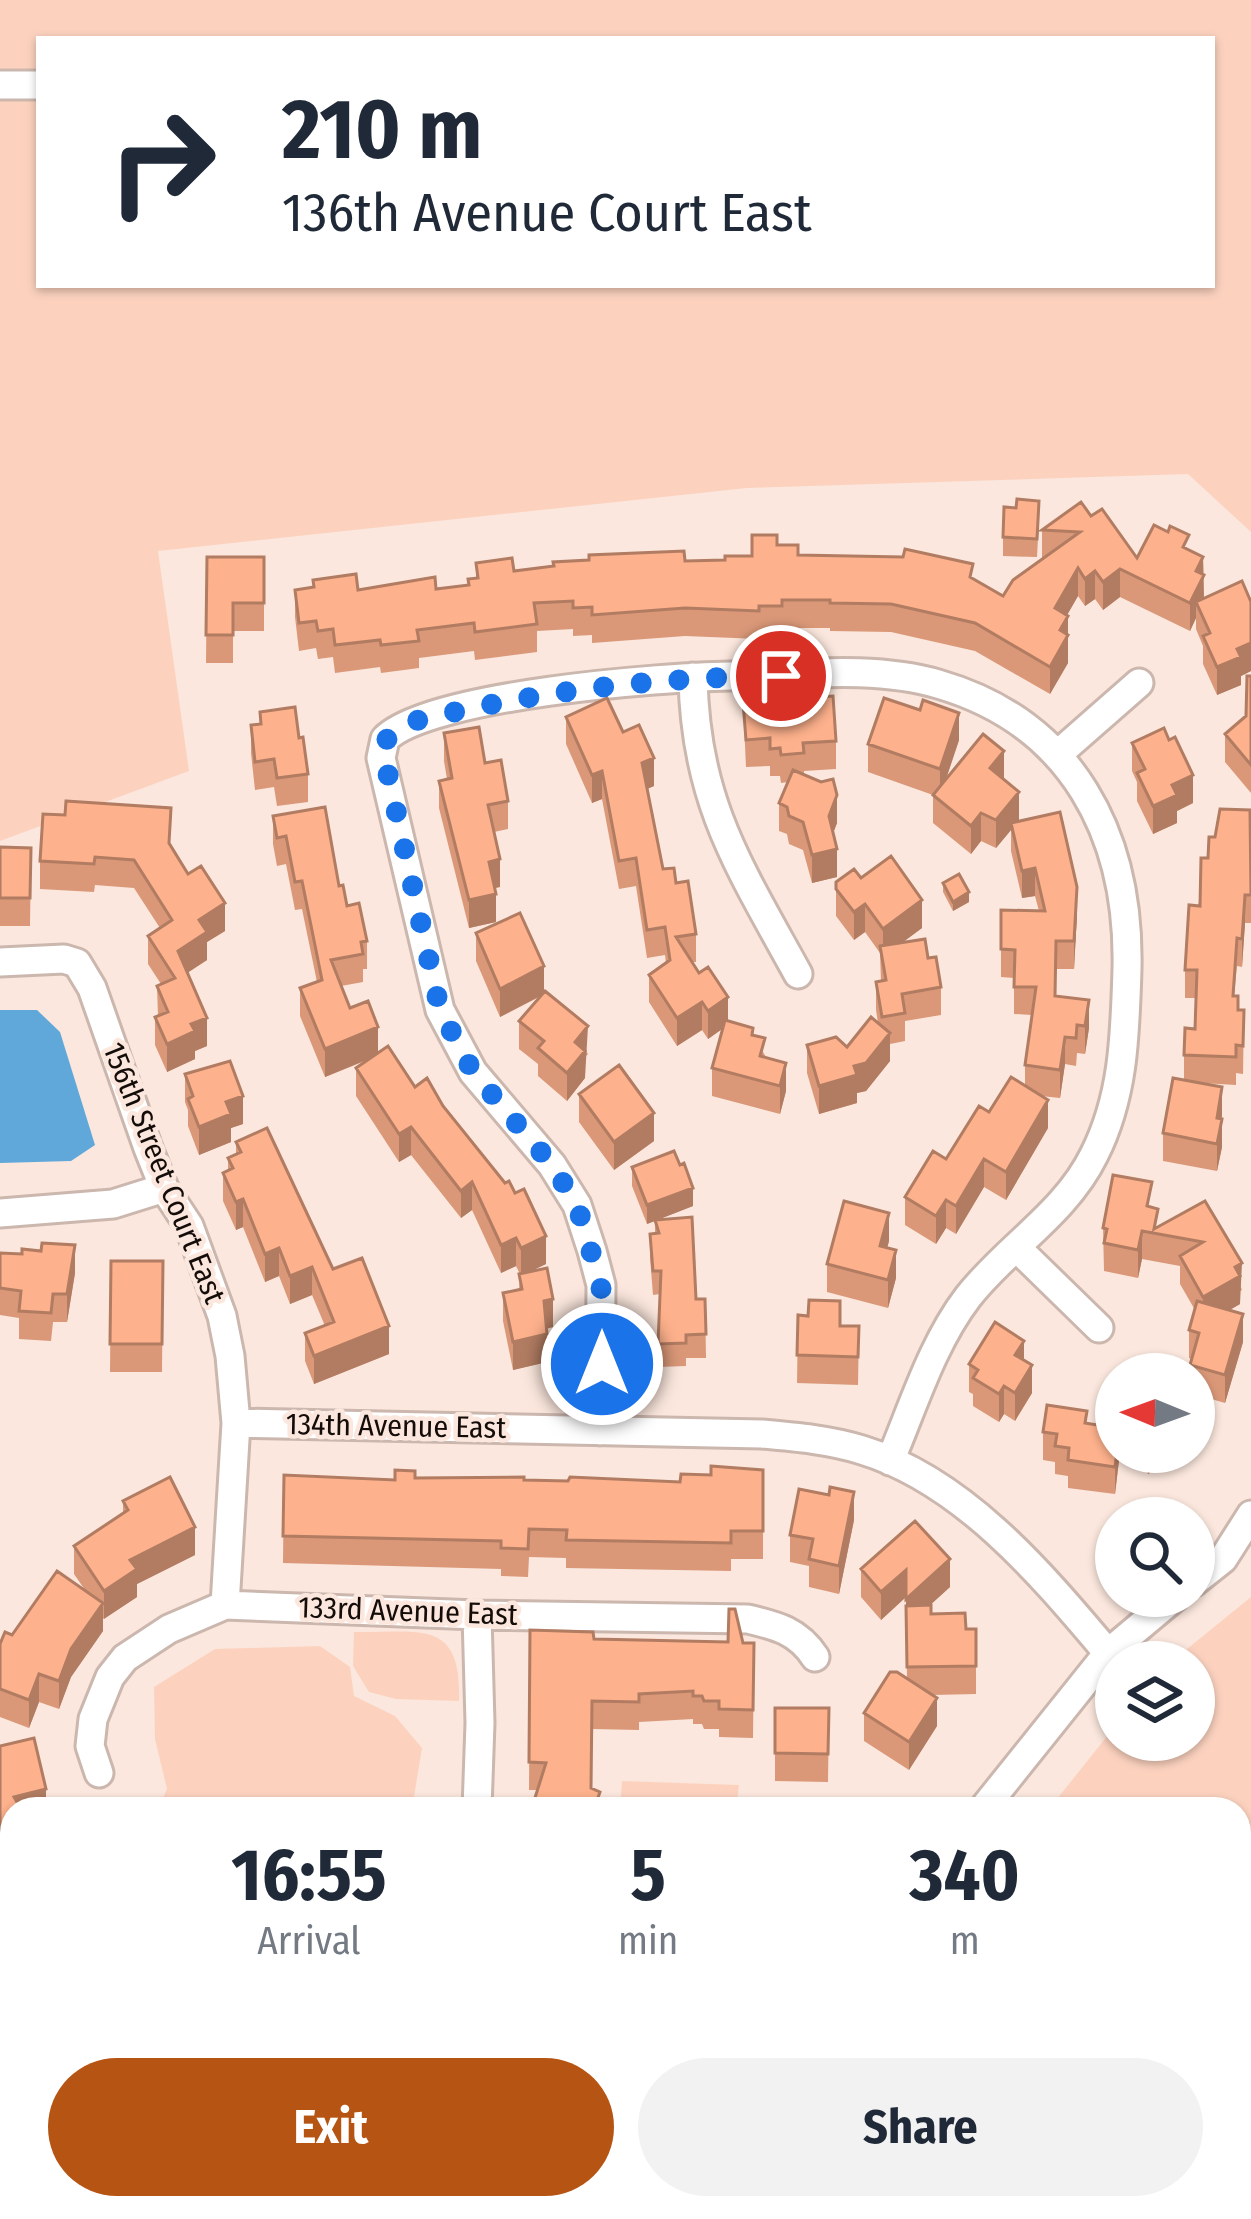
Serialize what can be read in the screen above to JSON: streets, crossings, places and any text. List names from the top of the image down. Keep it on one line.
{"streets":{"street":["156th Street Court East","134th Avenue East","133rd Avenue East"]},"crossings":[["156th Street Court East","134th Avenue East"],["156th Street Court East","133rd Avenue East"]],"north":"left","page":{"turn":["210 m","136th Avenue Court East"],"eta":["16:55","Arrival","5","min","340","m"],"buttons":["Exit","Share"]}}
